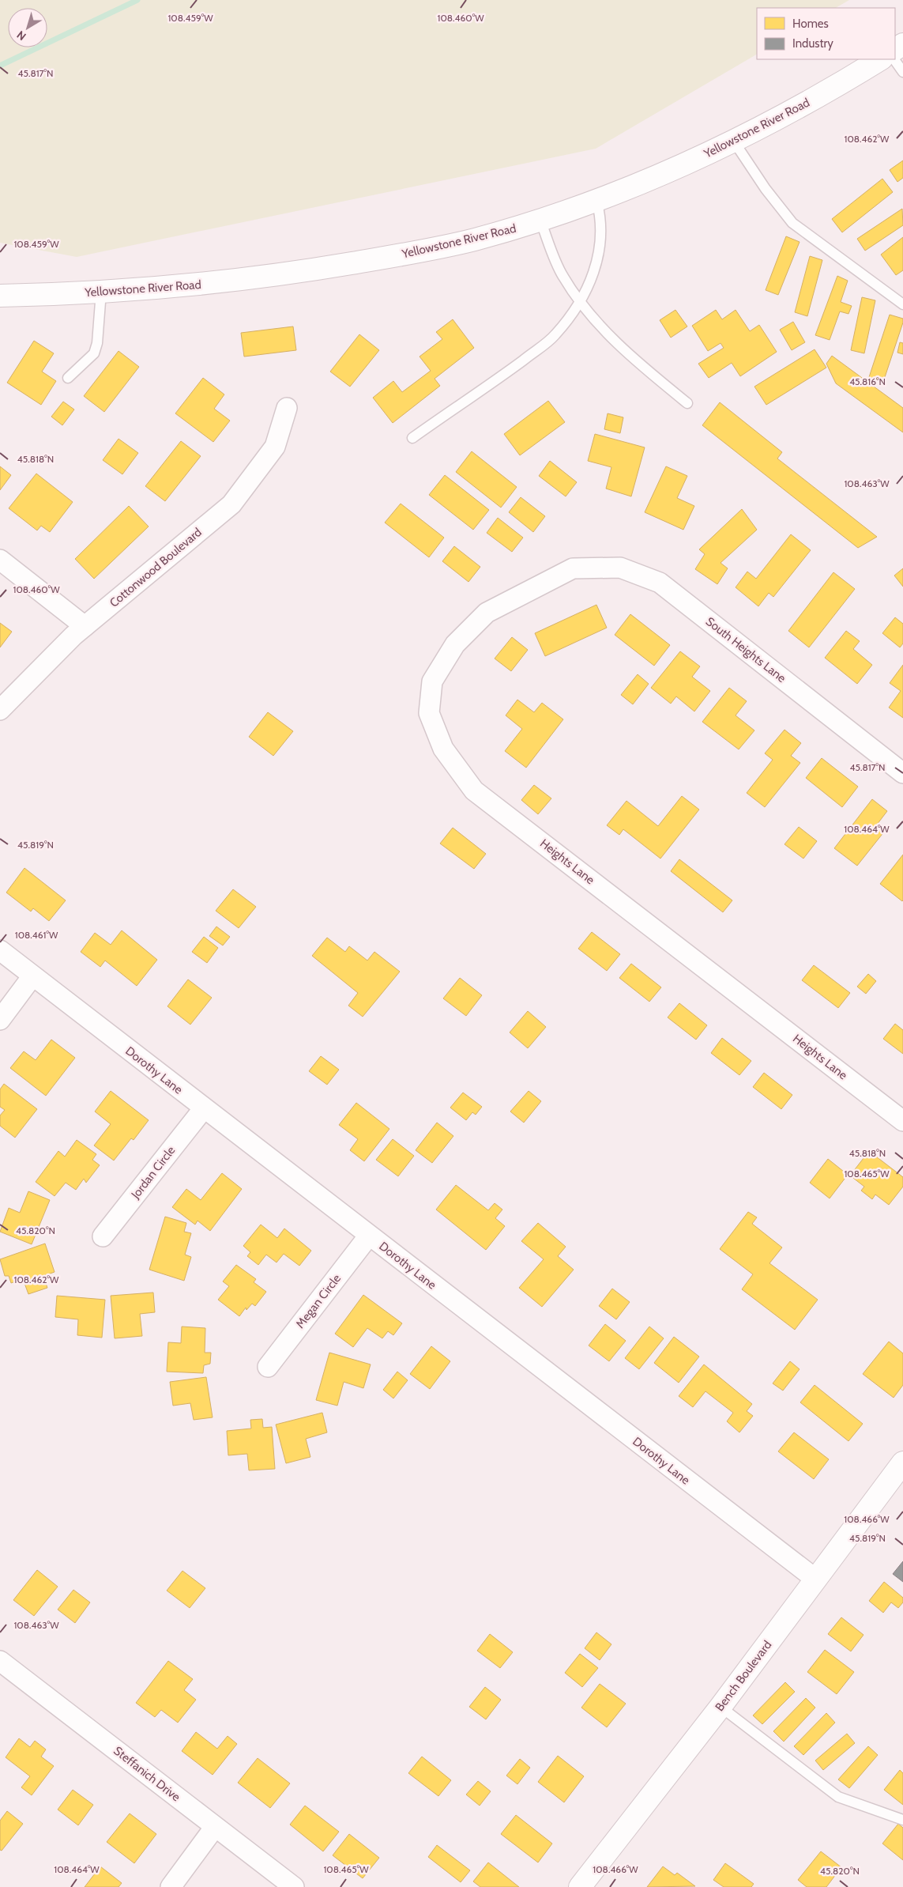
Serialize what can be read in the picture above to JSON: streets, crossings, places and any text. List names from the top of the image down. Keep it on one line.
{"streets":{"street":["Yellowstone River Road","Cottonwood Boulevard","South Heights Lane","Heights Lane","Dorothy Lane","Jordan Circle","Megan Circle","Bench Boulevard","Steffanich Drive"]},"crossings":[["South Heights Lane","Heights Lane"],["Dorothy Lane","Jordan Circle"],["Dorothy Lane","Megan Circle"],["Dorothy Lane","Bench Boulevard"]],"legend":["Homes","Industry"],"north":"bottom left","coordinates":["108.459°W","108.460°W","45.817°N","108.462°W","45.816°N","45.818°N","108.463°W","108.464°W","45.819°N","108.461°W","108.465°W","45.820°N","108.466°W"]}
